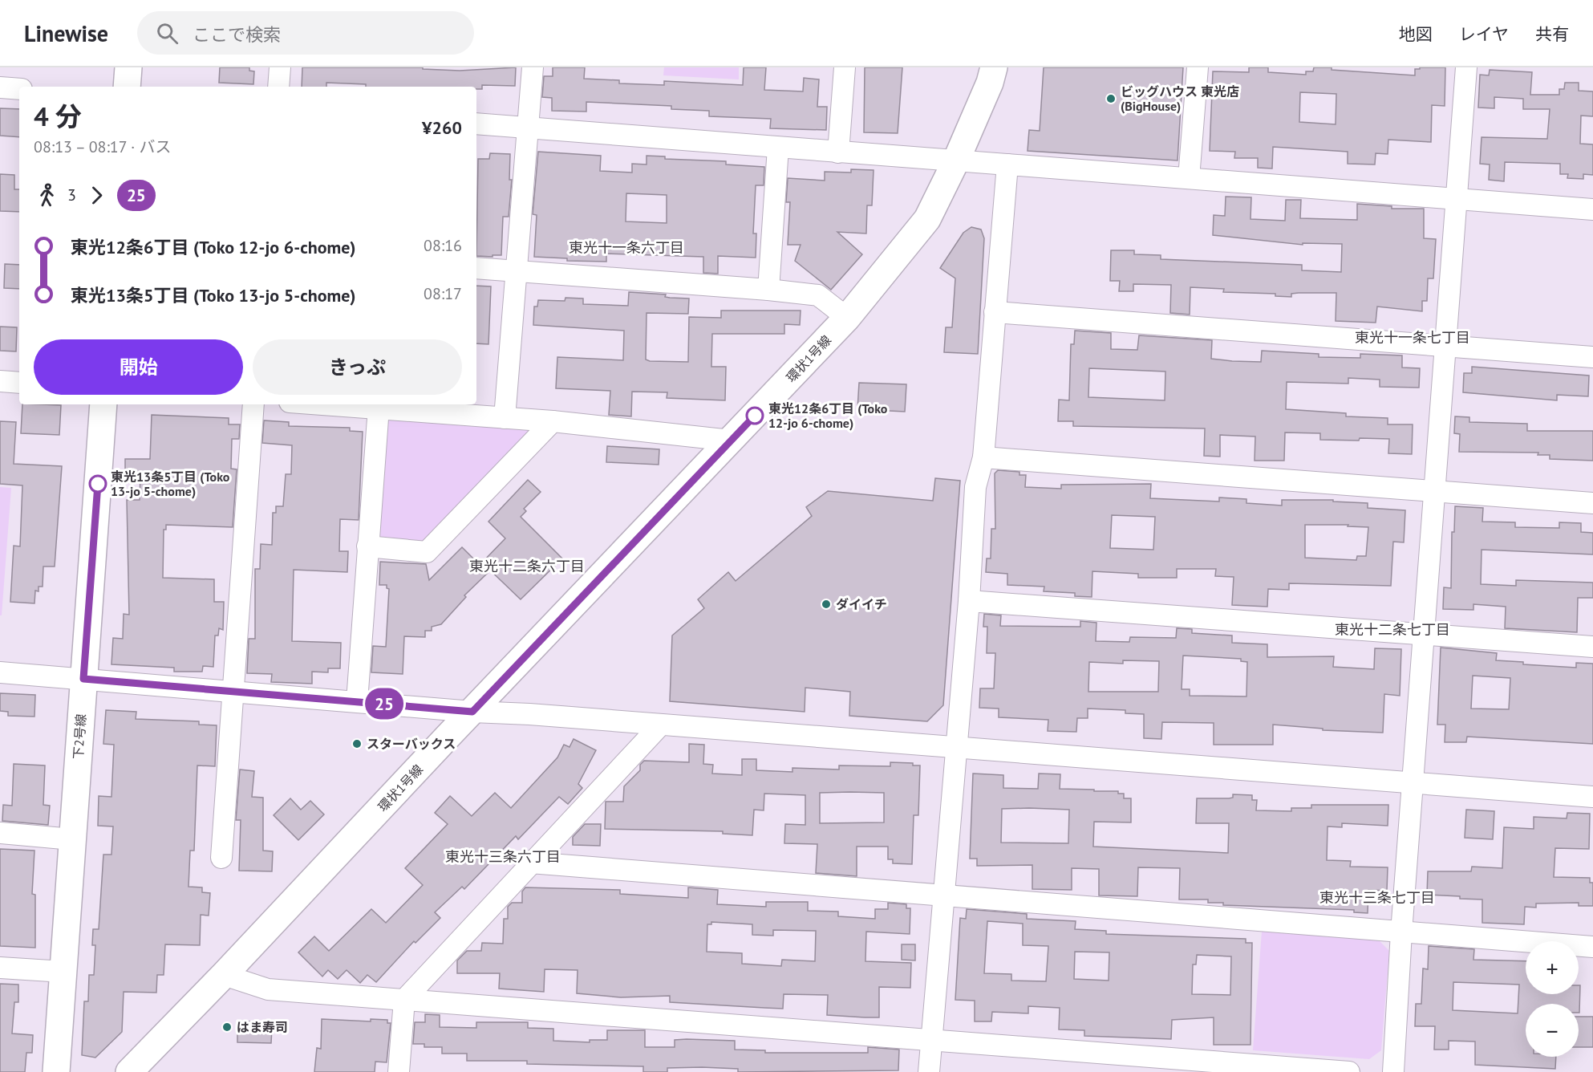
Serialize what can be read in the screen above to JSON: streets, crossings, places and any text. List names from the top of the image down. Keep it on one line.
{"streets":{"main road":["環状1号線","下2号線"]},"districts":["東光十一条六丁目","東光十一条七丁目","東光十二条六丁目","東光十二条七丁目","東光十三条六丁目","東光十三条七丁目"],"places":["ビッグハウス 東光店 (BigHouse)","東光12条6丁目 (Toko 12-jo 6-chome)","東光13条5丁目 (Toko 13-jo 5-chome)","ダイイチ","スターバックス","はま寿司"],"lines":["bus line 25"],"page":{"header":"Linewise","search":"ここで検索","nav":["地図","レイヤ","共有"],"on_map":"25","heading":["4 分","08:13 – 08:17 · バス","¥260"],"legs":["3","25"],"list":[{"name":"東光12条6丁目 (Toko 12-jo 6-chome)","value":"08:16"},{"name":"東光13条5丁目 (Toko 13-jo 5-chome)","value":"08:17"}],"buttons":["開始","きっぷ"],"map_buttons":["+","−"]}}
